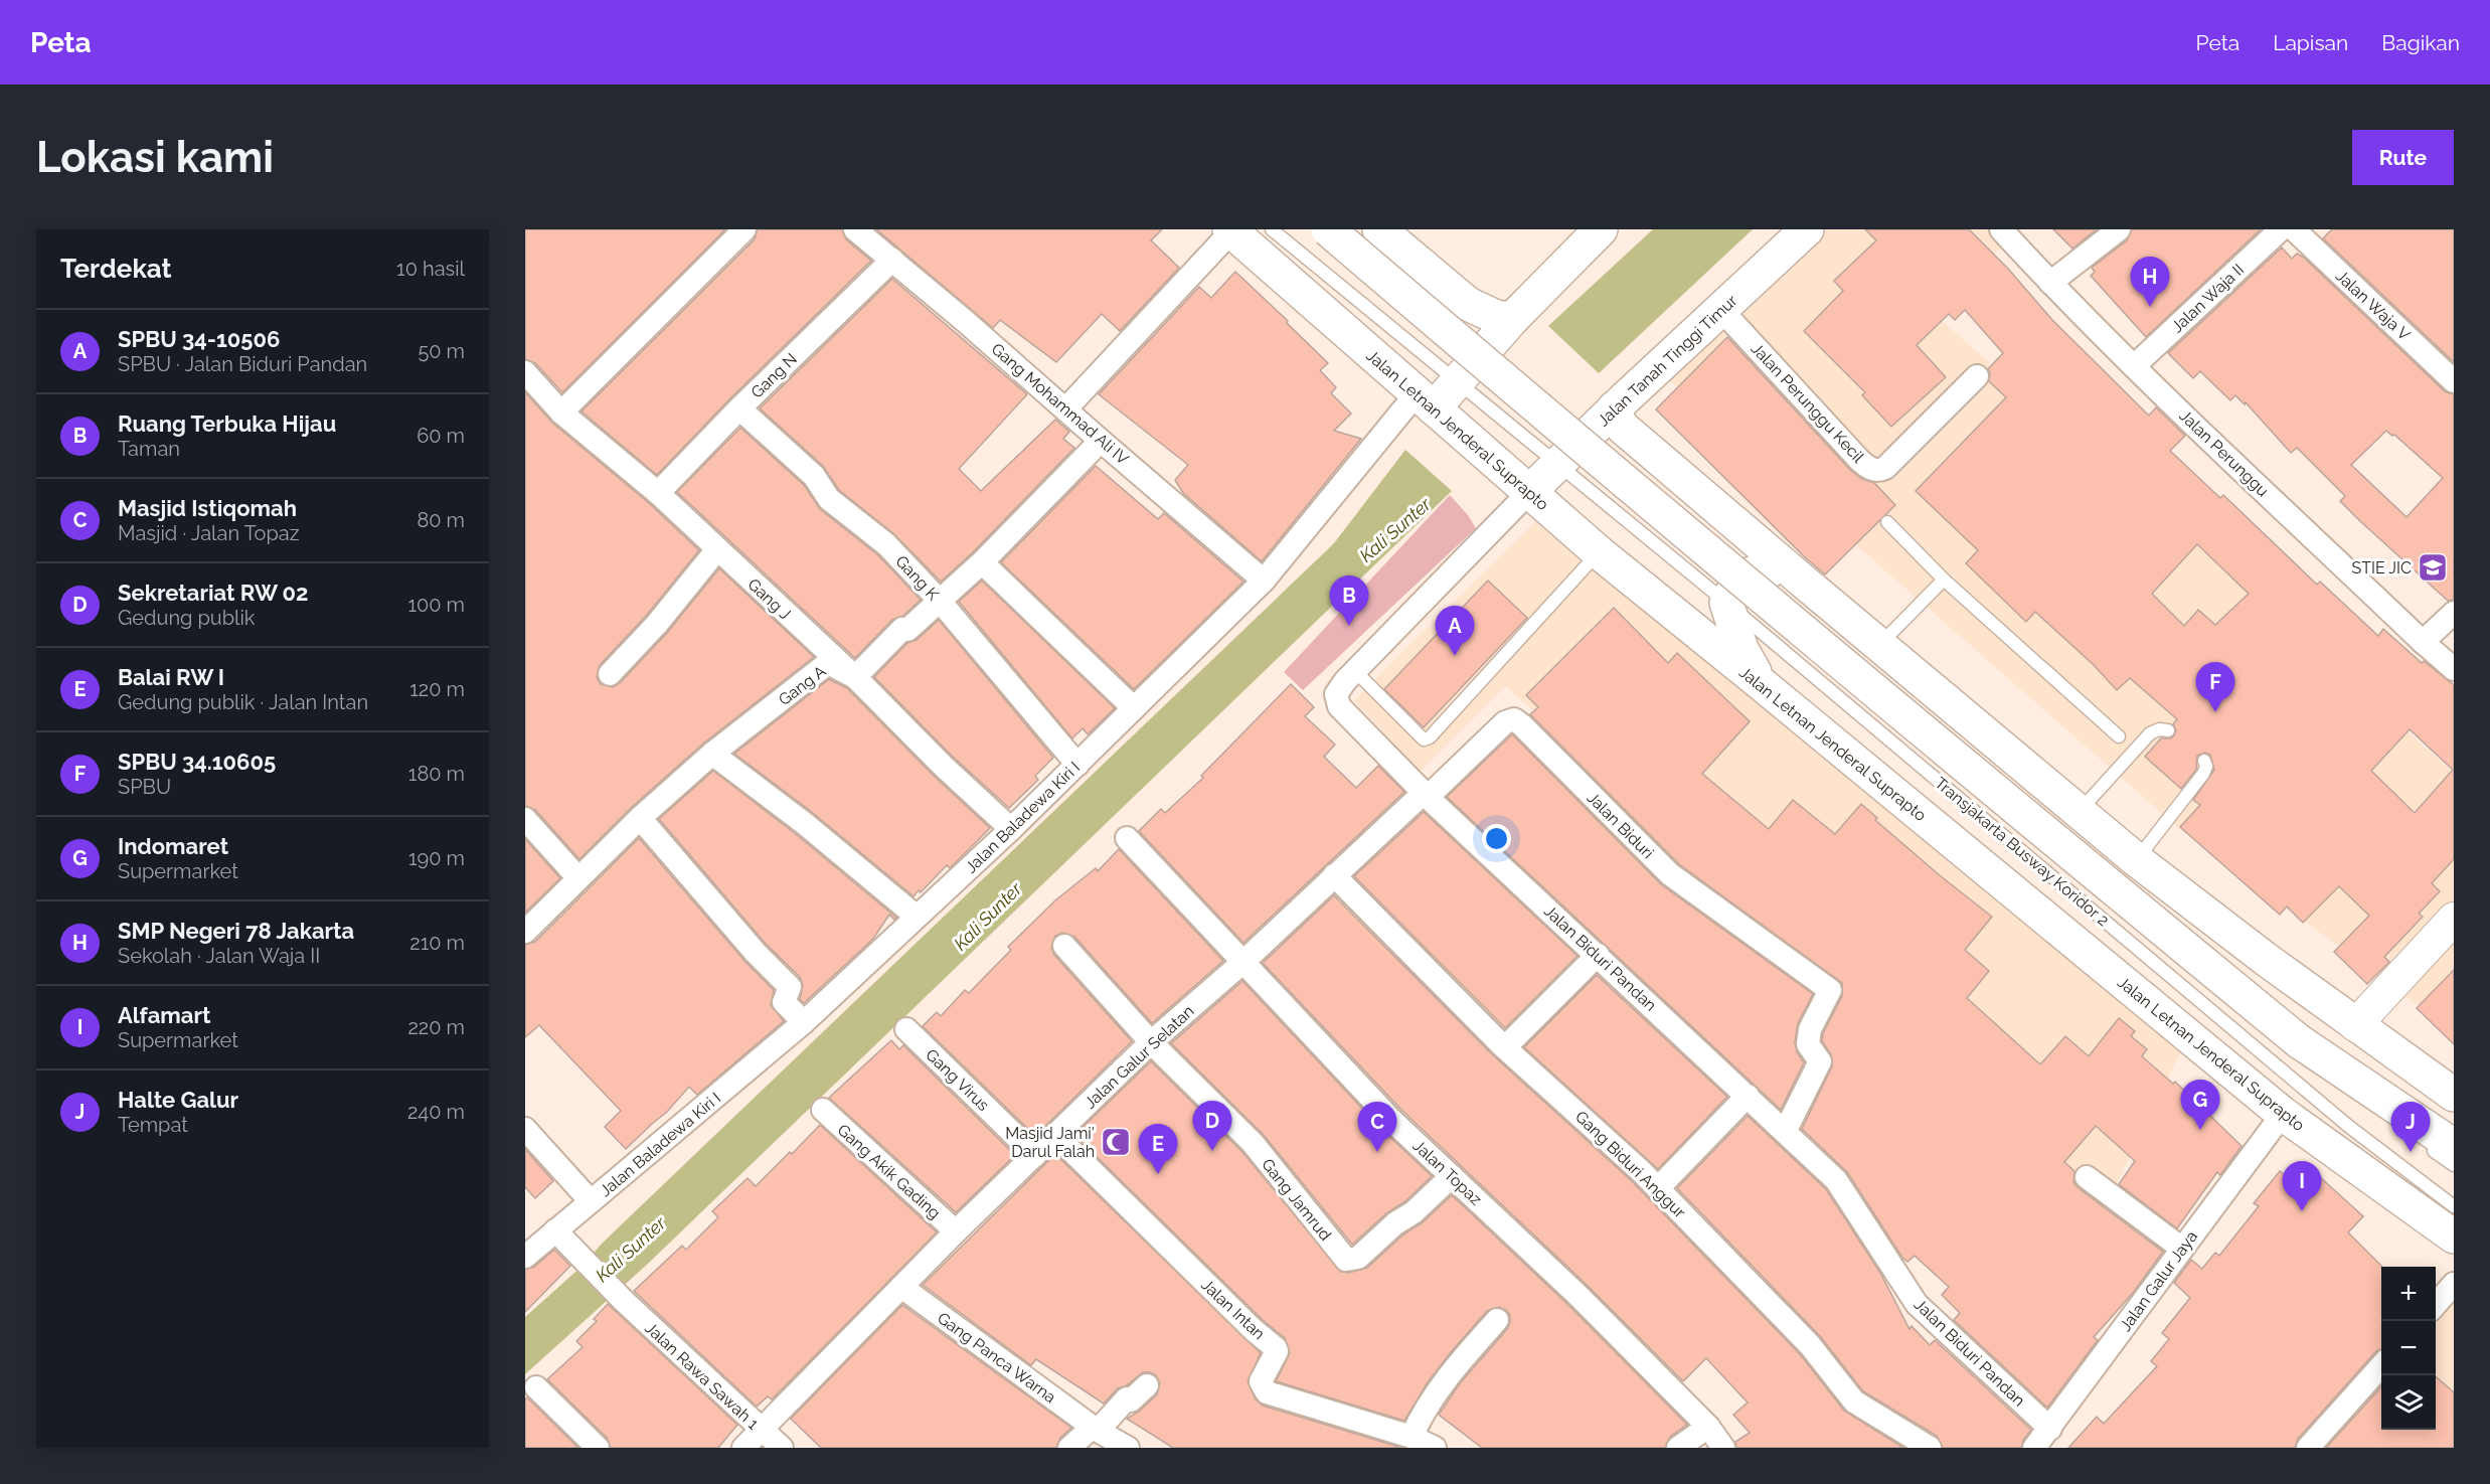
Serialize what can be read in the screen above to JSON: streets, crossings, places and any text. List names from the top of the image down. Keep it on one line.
{"streets":{"main road":["Jalan Tanah Tinggi Timur","Jalan Letnan Jenderal Suprapto"],"street":["Jalan Waja II","Jalan Waja V","Gang N","Jalan Perunggu Kecil","Gang Mohammad Ali IV","Jalan Perunggu","Gang K","Gang J","Gang A","Jalan Baladewa Kiri I","Jalan Biduri","Jalan Biduri Pandan","Jalan Galur Selatan","Gang Virus","Gang Biduri Anggur","Gang Akik Gading","Jalan Topaz","Gang Jamrud","Jalan Galur Jaya","Jalan Intan","Gang Panca Warna","Jalan Rawa Sawah 1"],"lane":["Transjakarta Busway Koridor 2"]},"crossings":[["Jalan Waja II","Jalan Perunggu"],["Jalan Tanah Tinggi Timur","Jalan Perunggu Kecil"],["Jalan Tanah Tinggi Timur","Jalan Letnan Jenderal Suprapto"],["Jalan Tanah Tinggi Timur","Transjakarta Busway Koridor 2"],["Jalan Tanah Tinggi Timur","Jalan Biduri Pandan"],["Gang N","Gang Mohammad Ali IV"],["Gang N","Gang K"],["Gang N","Gang J"],["Gang Mohammad Ali IV","Jalan Baladewa Kiri I"],["Jalan Letnan Jenderal Suprapto","Jalan Baladewa Kiri I"],["Jalan Letnan Jenderal Suprapto","Jalan Biduri Pandan"],["Jalan Letnan Jenderal Suprapto","Jalan Galur Jaya"],["Gang K","Jalan Baladewa Kiri I"],["Gang J","Gang A"],["Gang J","Jalan Baladewa Kiri I"],["Jalan Baladewa Kiri I","Jalan Rawa Sawah 1"],["Jalan Biduri","Jalan Biduri Pandan"],["Jalan Biduri","Jalan Galur Selatan"],["Jalan Biduri Pandan","Jalan Galur Selatan"],["Jalan Biduri Pandan","Jalan Galur Jaya"],["Jalan Galur Selatan","Gang Virus"],["Jalan Galur Selatan","Gang Biduri Anggur"],["Jalan Galur Selatan","Gang Akik Gading"],["Jalan Galur Selatan","Jalan Topaz"],["Jalan Galur Selatan","Gang Jamrud"],["Jalan Galur Selatan","Jalan Intan"],["Jalan Galur Selatan","Gang Panca Warna"],["Jalan Galur Selatan","Jalan Rawa Sawah 1"],["Jalan Topaz","Gang Jamrud"]],"water":["Kali Sunter"],"places":{"school or university":["STIE JIC"],"mosque":["Masjid Jami' Darul Falah"]},"page":{"header":"Peta","nav":["Peta","Lapisan","Bagikan"],"buttons":"Rute","title":"Lokasi kami","heading":["Terdekat","10 hasil"],"pins":["H","B","A","F","G","D","C","J","E","I"],"list":[{"mark":"A","name":"SPBU 34-10506","note":"SPBU · Jalan Biduri Pandan","value":"50 m"},{"mark":"B","name":"Ruang Terbuka Hijau","note":"Taman","value":"60 m"},{"mark":"C","name":"Masjid Istiqomah","note":"Masjid · Jalan Topaz","value":"80 m"},{"mark":"D","name":"Sekretariat RW 02","note":"Gedung publik","value":"100 m"},{"mark":"E","name":"Balai RW I","note":"Gedung publik · Jalan Intan","value":"120 m"},{"mark":"F","name":"SPBU 34.10605","note":"SPBU","value":"180 m"},{"mark":"G","name":"Indomaret","note":"Supermarket","value":"190 m"},{"mark":"H","name":"SMP Negeri 78 Jakarta","note":"Sekolah · Jalan Waja II","value":"210 m"},{"mark":"I","name":"Alfamart","note":"Supermarket","value":"220 m"},{"mark":"J","name":"Halte Galur","note":"Tempat","value":"240 m"}],"map_buttons":["+","−"]}}
